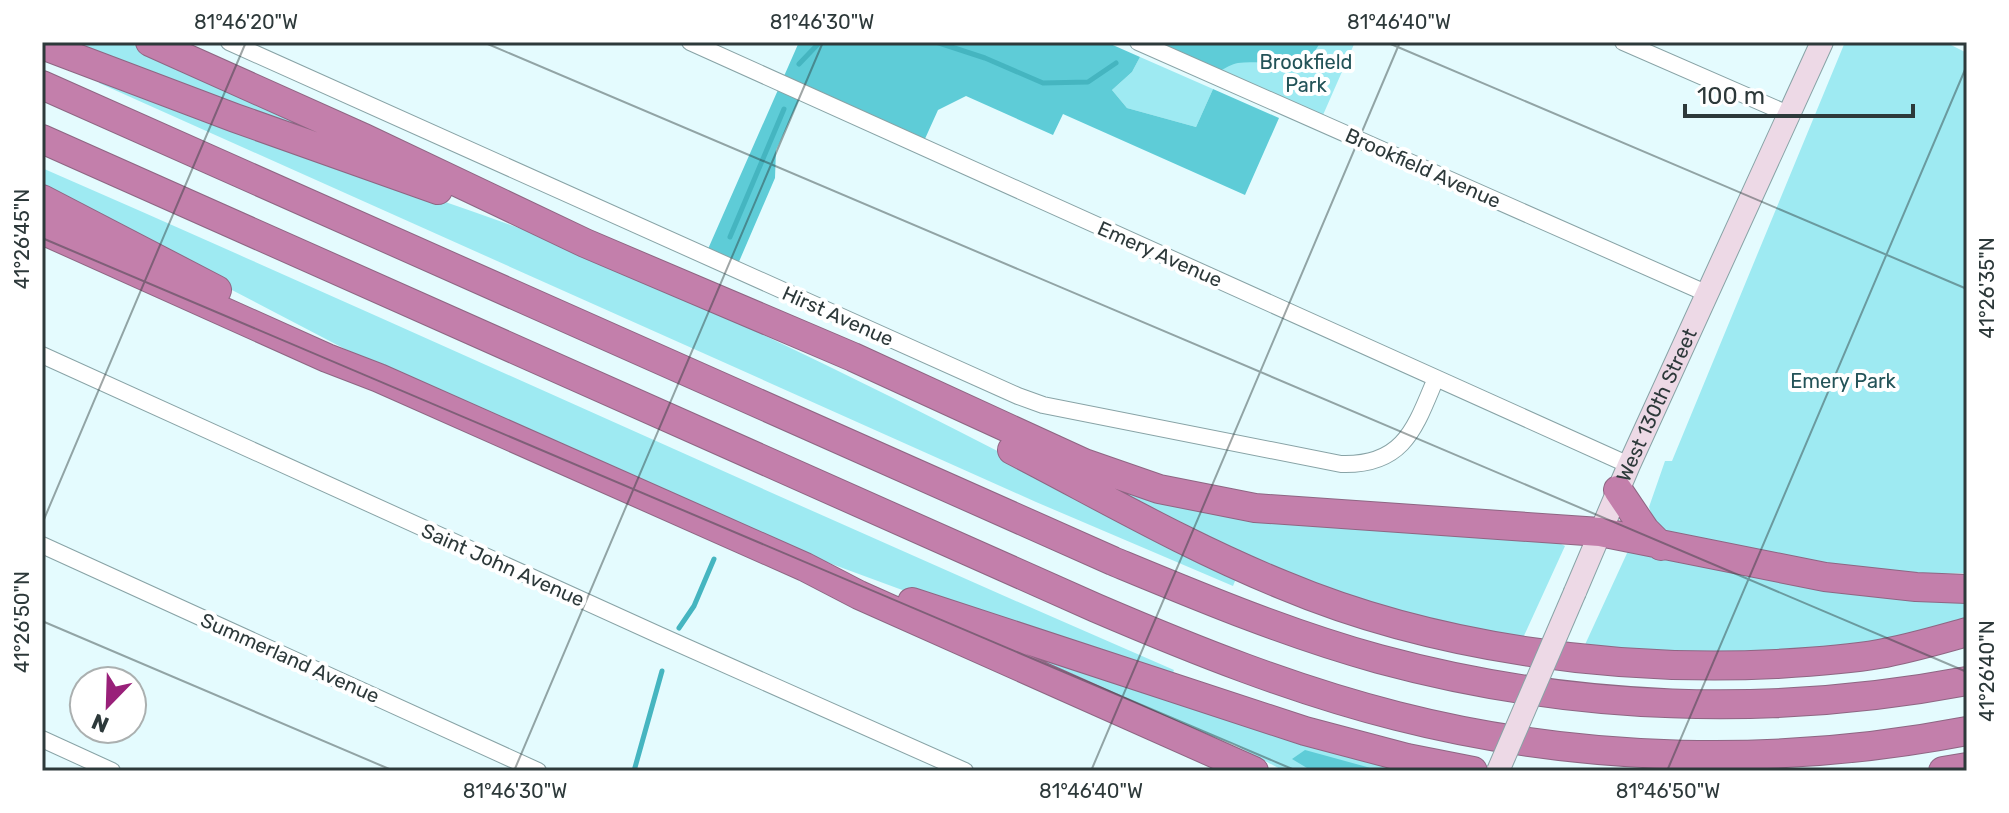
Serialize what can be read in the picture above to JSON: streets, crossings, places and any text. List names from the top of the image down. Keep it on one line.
{"streets":{"main road":["West 130th Street"],"street":["Brookfield Avenue","Emery Avenue","Hirst Avenue","Saint John Avenue","Summerland Avenue"]},"crossings":[["Brookfield Avenue","West 130th Street"],["Emery Avenue","Hirst Avenue"],["Emery Avenue","West 130th Street"]],"parks":["Brookfield Park","Emery Park"],"scale_bar":"100 m","north":"bottom left","coordinates":["81°46'20\"W","81°46'30\"W","81°46'40\"W","41°26'45\"N","41°26'35\"N","41°26'50\"N","41°26'40\"N","81°46'50\"W"]}
